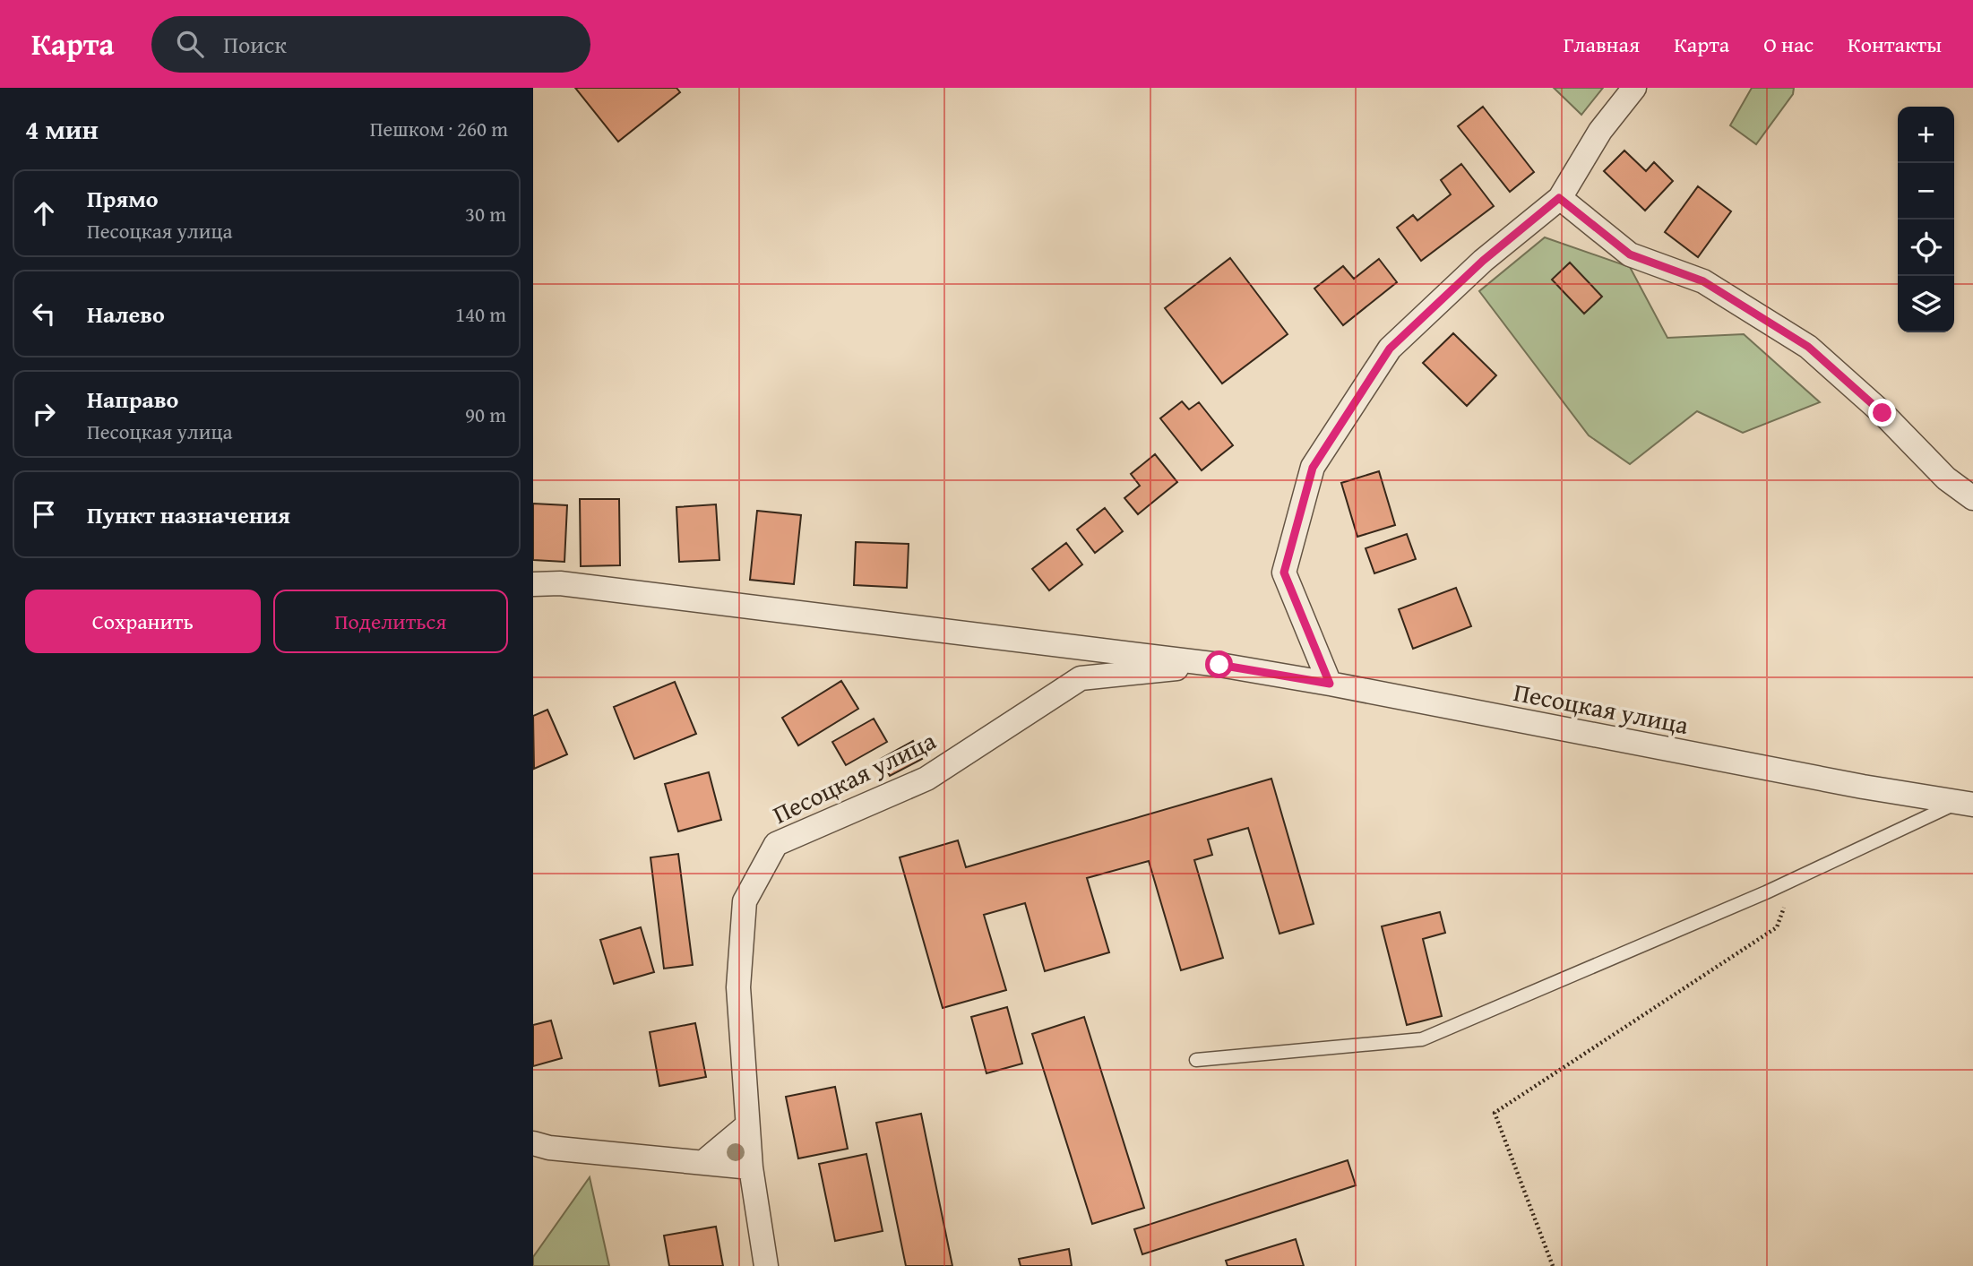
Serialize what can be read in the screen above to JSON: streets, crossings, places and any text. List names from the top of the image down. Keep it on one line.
{"streets":{"street":["Песоцкая улица"]},"page":{"header":"Карта","search":"Поиск","nav":["Главная","Карта","О нас","Контакты"],"heading":["4 мин","Пешком · 260 m"],"map_buttons":["+","−"],"list":[["Прямо","Песоцкая улица","30 m"],["Налево","140 m"],["Направо","Песоцкая улица","90 m"],"Пункт назначения"],"buttons":["Сохранить","Поделиться"]}}
